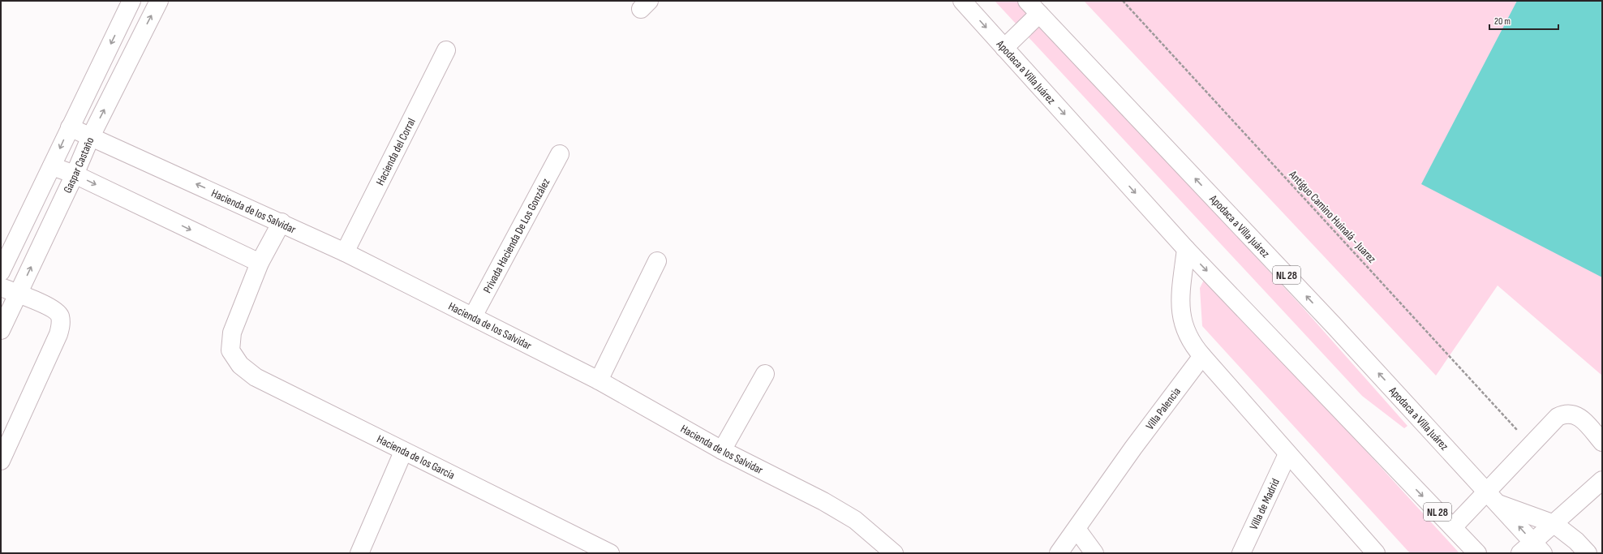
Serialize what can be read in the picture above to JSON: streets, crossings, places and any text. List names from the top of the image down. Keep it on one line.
{"streets":{"street":["Apodaca a Villa Juárez","Hacienda del Corral","Gaspar Castaño","Hacienda de los Salvidar","Privada Hacienda De Los González","NL 28","Villa Palencia","Hacienda de los García","Villa de Madrid"],"path":["Antiguo Camino Huinalá - Juarez"]},"crossings":[["Hacienda del Corral","Hacienda de los Salvidar"],["Gaspar Castaño","Hacienda de los Salvidar"],["Hacienda de los Salvidar","Privada Hacienda De Los González"]],"scale_bar":"20 m"}
